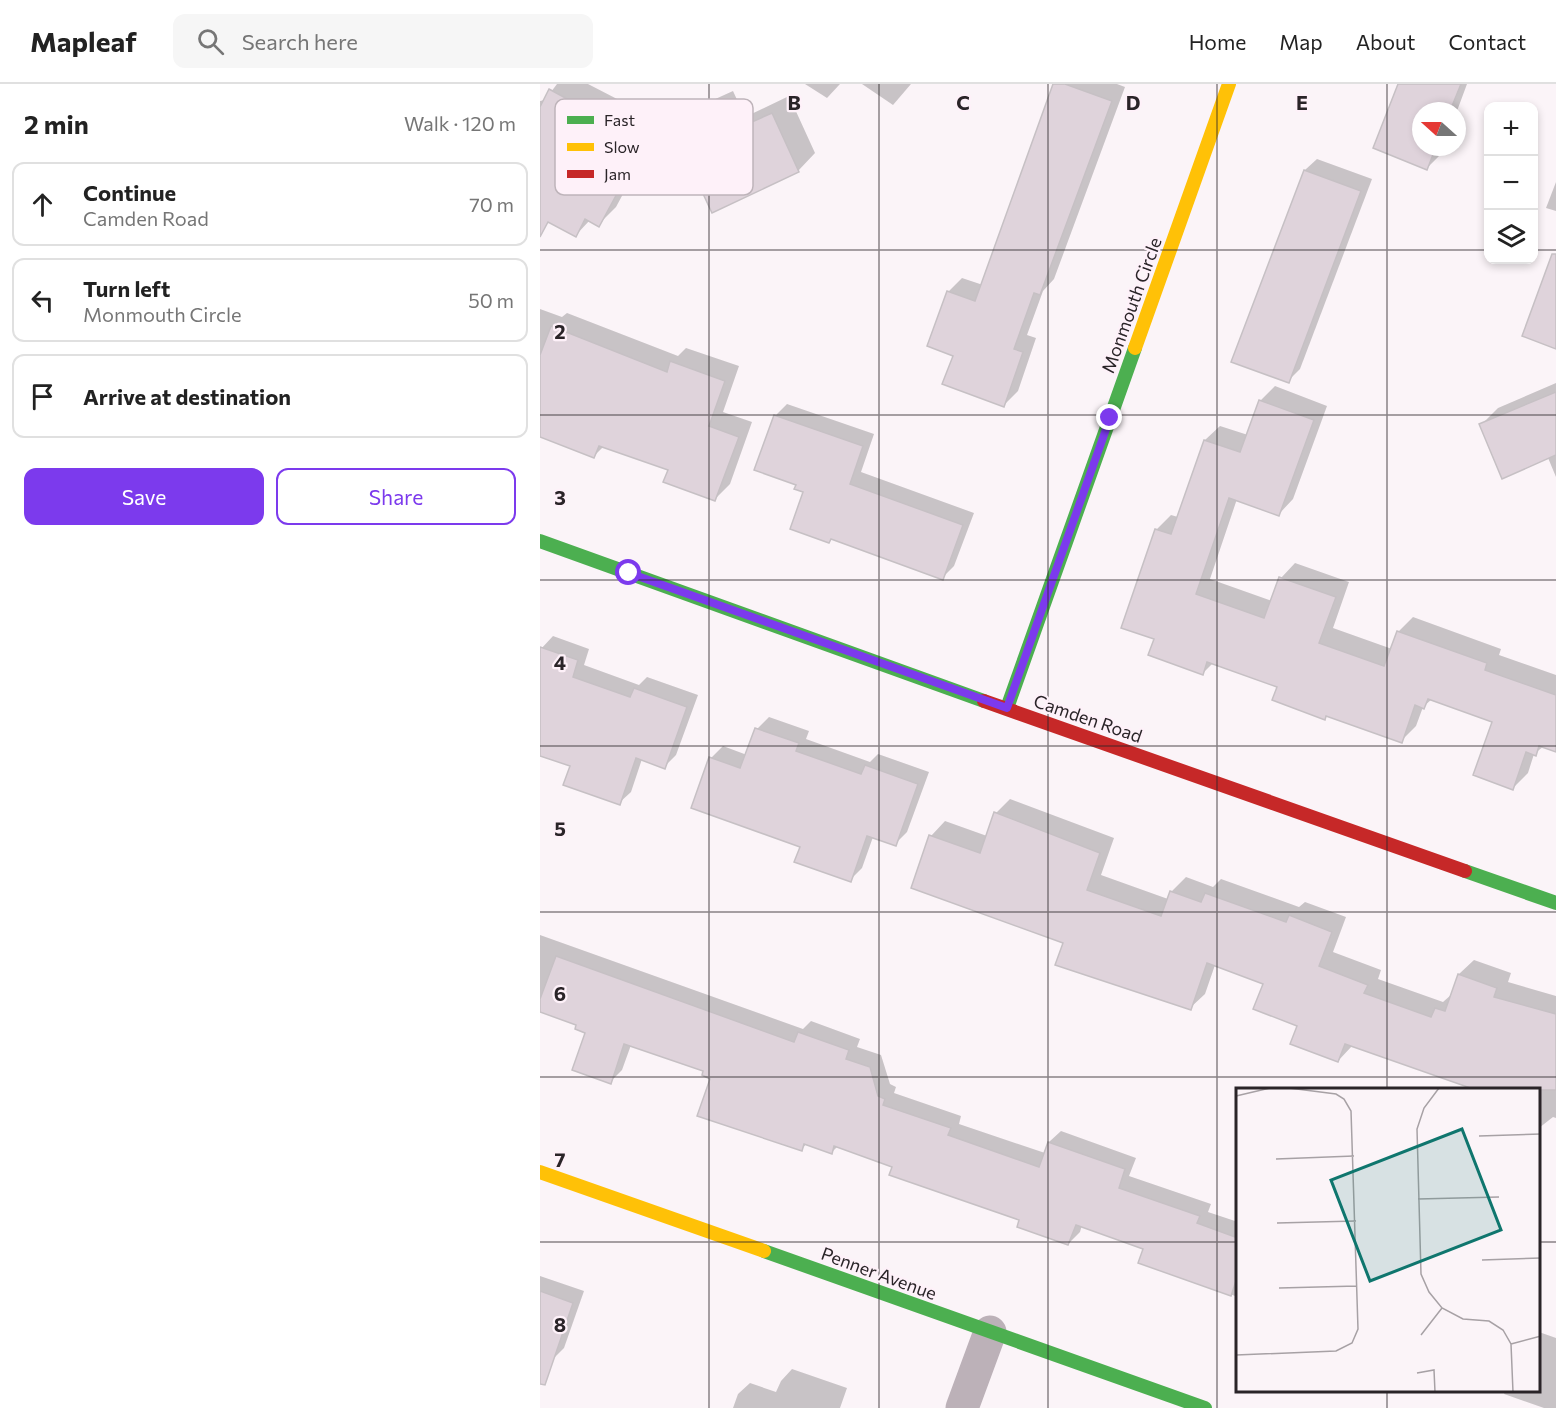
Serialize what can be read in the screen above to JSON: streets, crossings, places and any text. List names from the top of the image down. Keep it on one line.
{"streets":{"street":["Monmouth Circle","Camden Road","Penner Avenue"]},"crossings":[["Monmouth Circle","Camden Road"]],"legend":["Fast","Slow","Jam"],"north":"left","page":{"header":"Mapleaf","search":"Search here","nav":["Home","Map","About","Contact"],"heading":["2 min","Walk · 120 m"],"map_buttons":["+","−"],"list":[["Continue","Camden Road","70 m"],["Turn left","Monmouth Circle","50 m"],"Arrive at destination"],"buttons":["Save","Share"]},"grid":{"columns":["B","C","D","E"],"rows":["2","3","4","5","6","7","8"]}}
